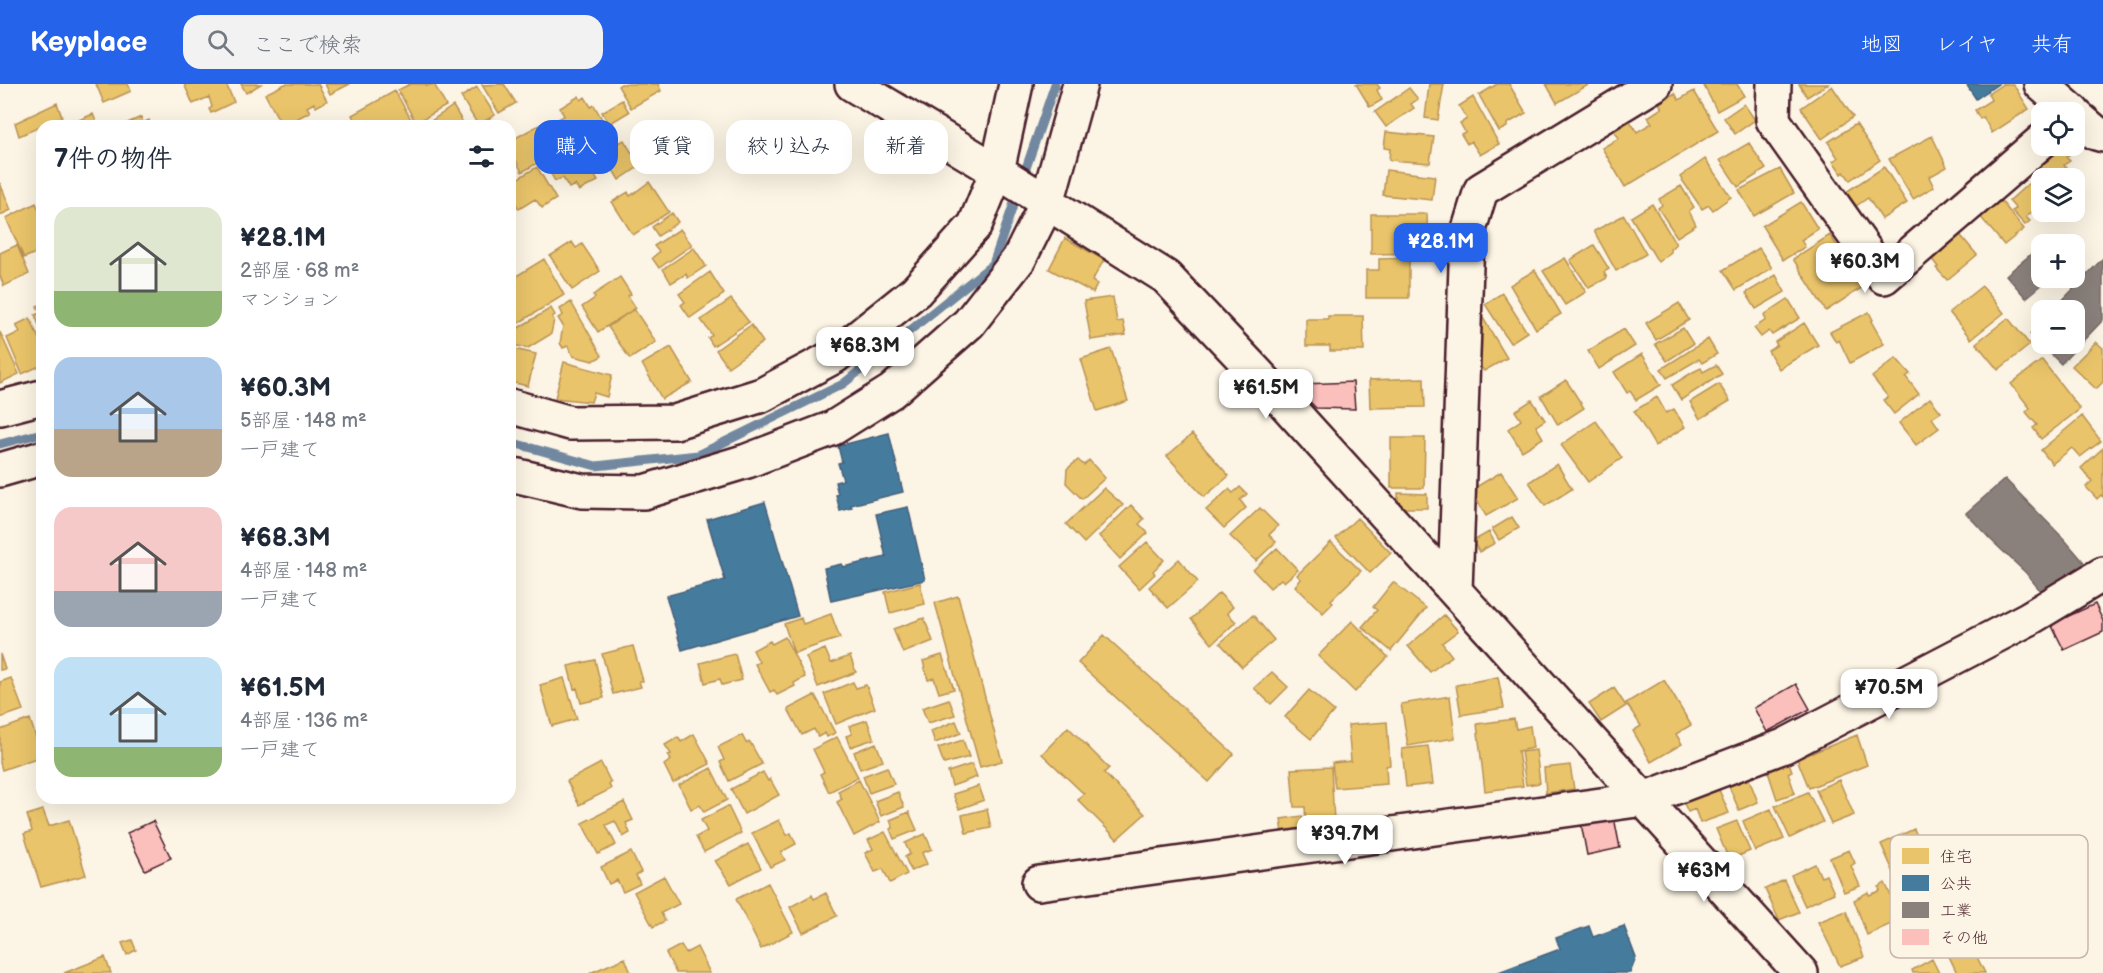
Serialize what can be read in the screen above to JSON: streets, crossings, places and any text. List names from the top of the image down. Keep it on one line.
{"legend":["住宅","公共","工業","その他"],"page":{"header":"Keyplace","search":"ここで検索","nav":["地図","レイヤ","共有"],"map_buttons":["+","−"],"chip":["購入","賃貸","絞り込み","新着"],"heading":"7件の物件","list":[{"name":"¥28.1M","note":"2部屋 · 68 m² · マンション"},{"name":"¥60.3M","note":"5部屋 · 148 m² · 一戸建て"},{"name":"¥68.3M","note":"4部屋 · 148 m² · 一戸建て"},{"name":"¥61.5M","note":"4部屋 · 136 m² · 一戸建て"}],"price":["¥28.1M","¥60.3M","¥68.3M","¥61.5M","¥70.5M","¥39.7M","¥63M"]}}
